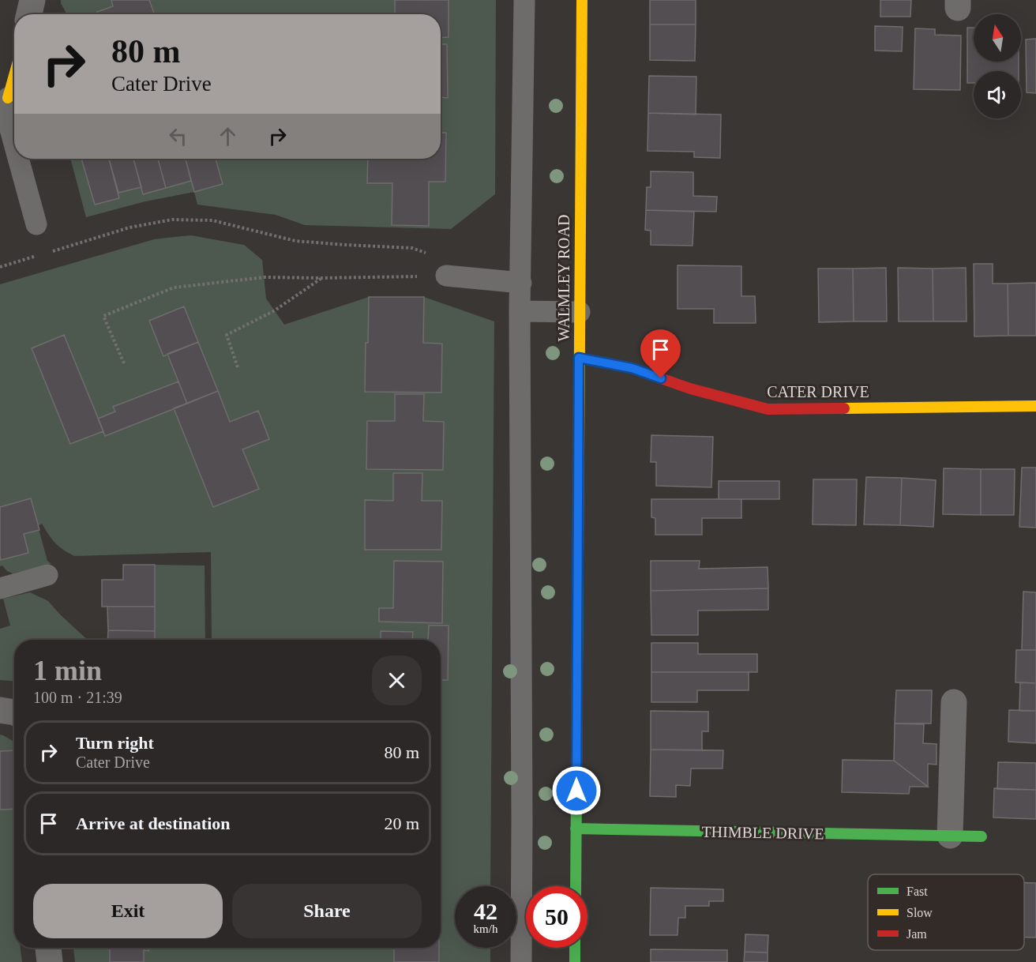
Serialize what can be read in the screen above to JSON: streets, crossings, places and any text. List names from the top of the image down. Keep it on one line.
{"streets":{"main road":["WALMLEY ROAD","CATER DRIVE","THIMBLE DRIVE"]},"crossings":[["WALMLEY ROAD","CATER DRIVE"],["WALMLEY ROAD","THIMBLE DRIVE"]],"legend":["Fast","Slow","Jam"],"north":"top","page":{"turn":["80 m","Cater Drive"],"heading":["1 min","100 m · 21:39"],"list":[{"name":"Turn right","note":"Cater Drive","value":"80 m"},{"name":"Arrive at destination","value":"20 m"}],"buttons":["Exit","Share"],"speed":"42 km/h","limit":"50"}}
